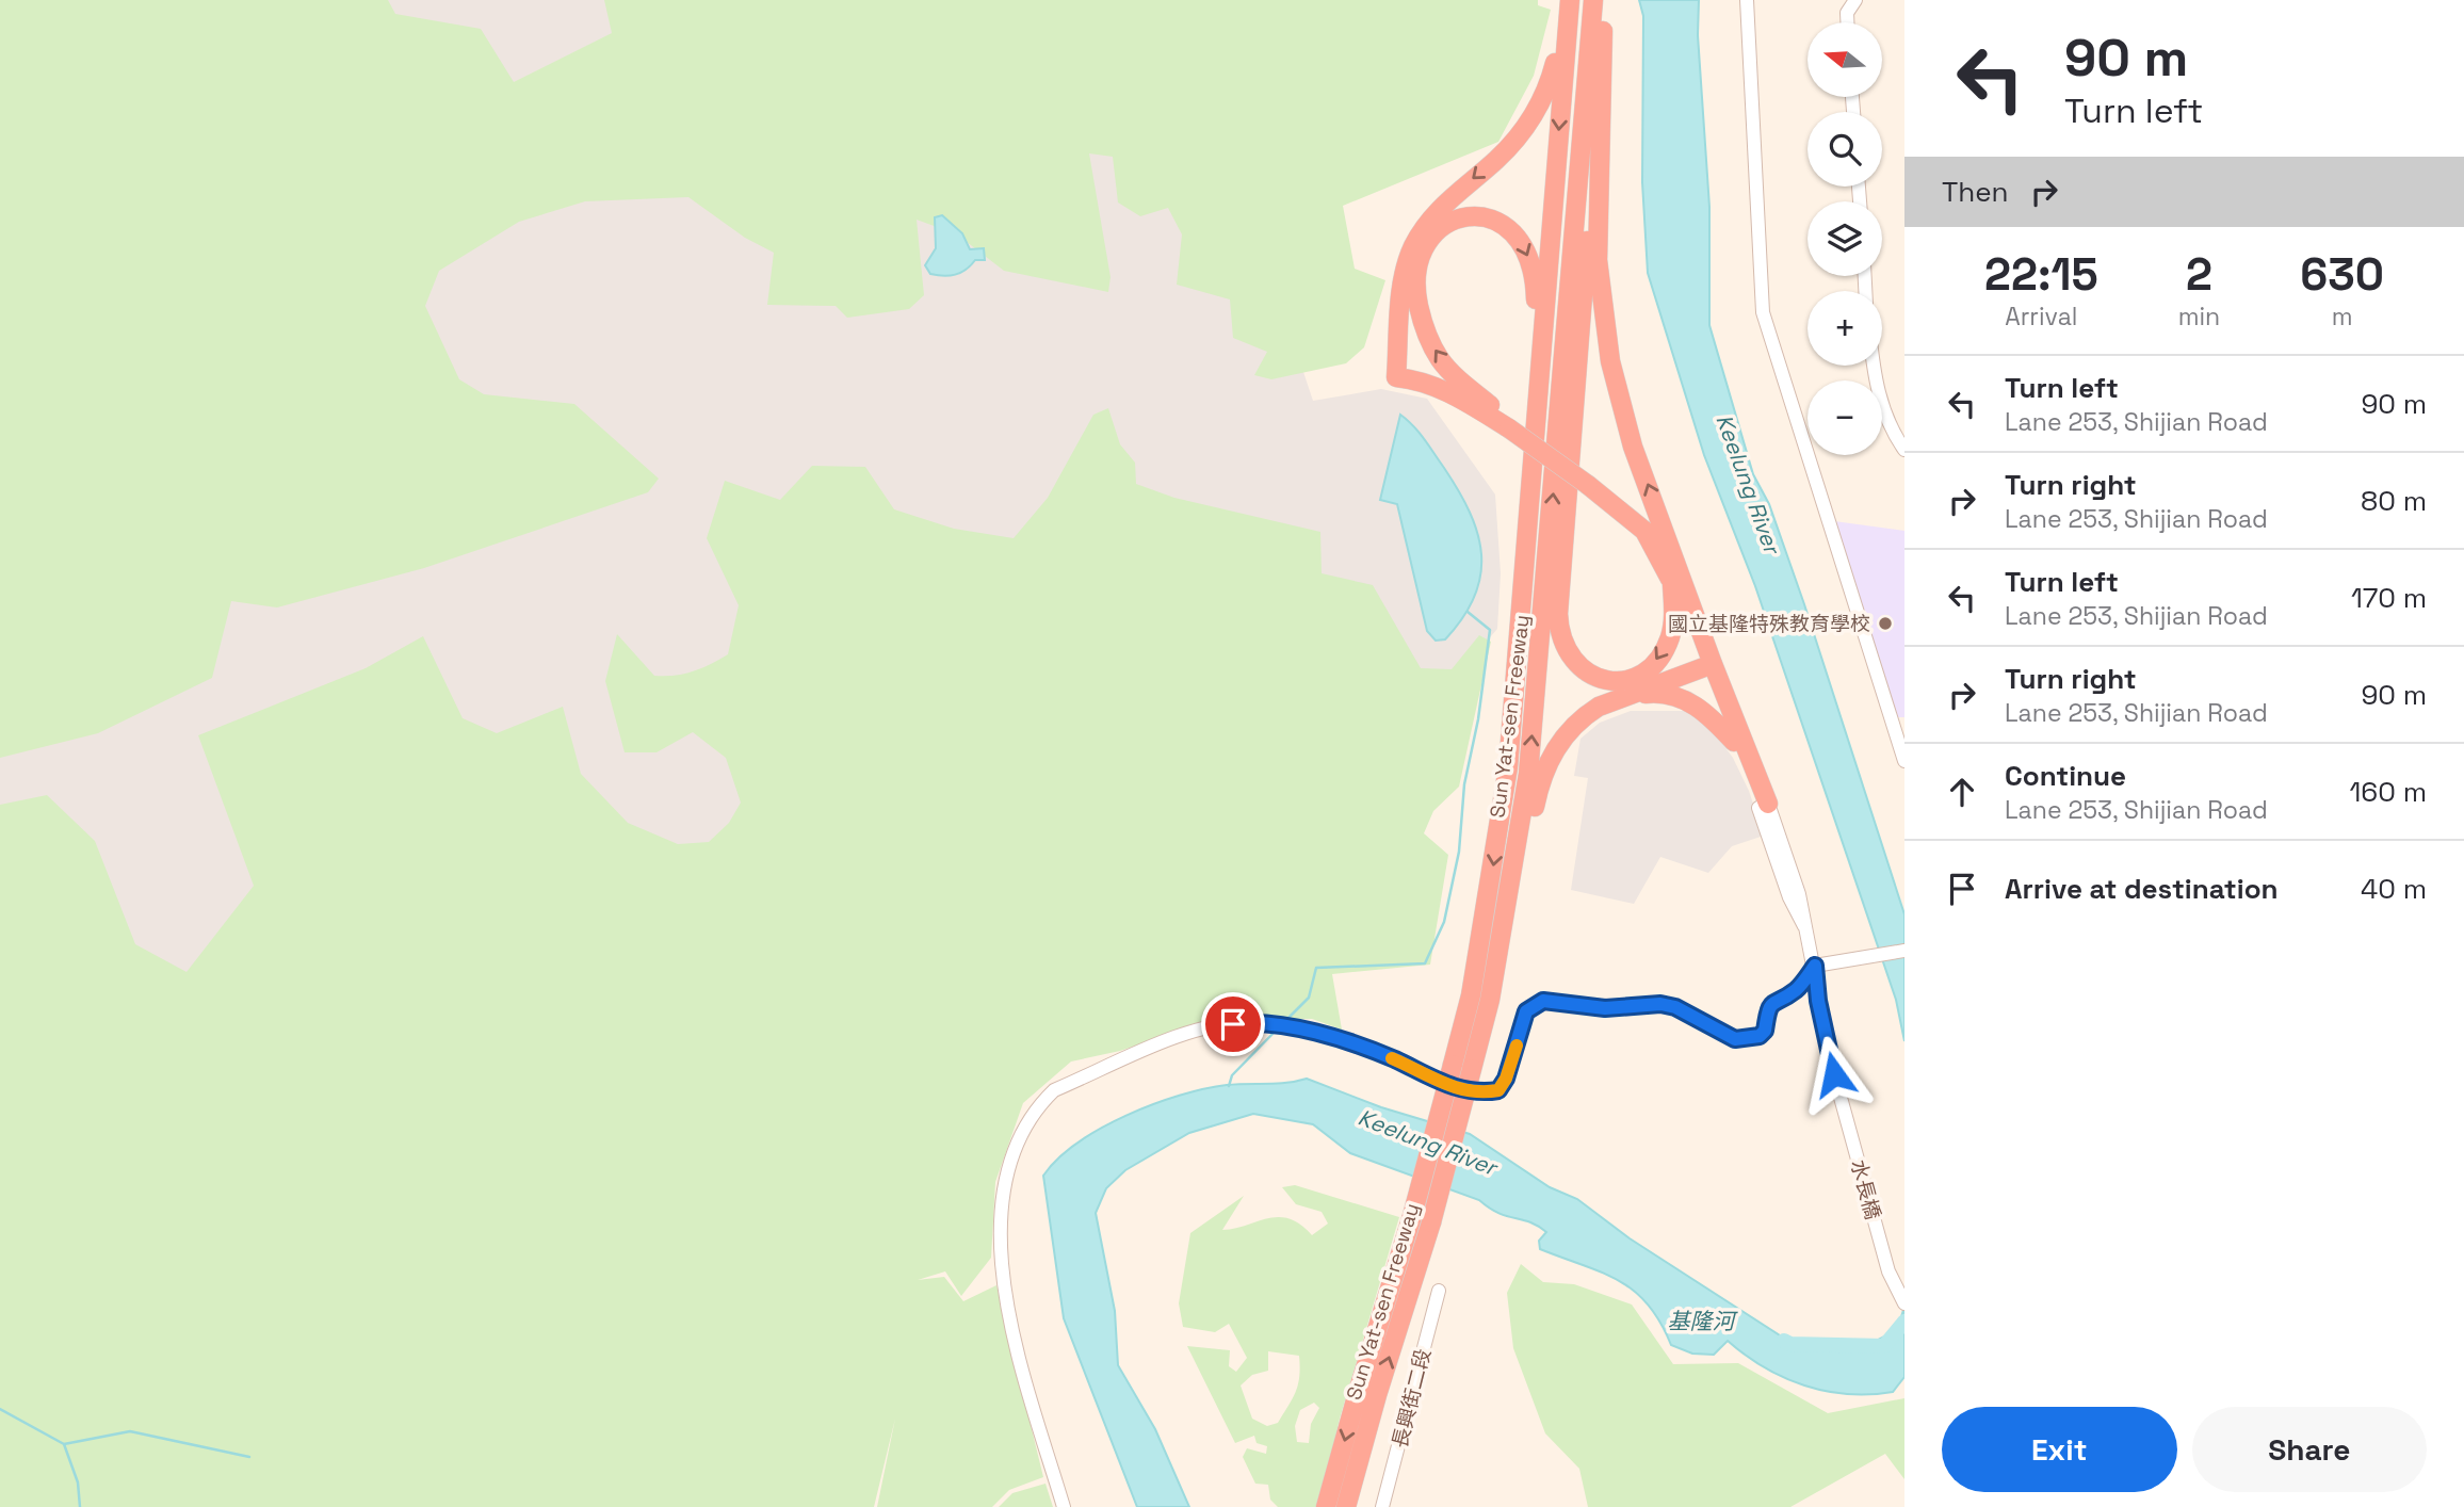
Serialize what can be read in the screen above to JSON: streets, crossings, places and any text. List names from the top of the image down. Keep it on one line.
{"streets":{"highway":["Sun Yat-sen Freeway"],"street":["水長橋","長興街二段"]},"water":["Keelung River","基隆河"],"places":["國立基隆特殊教育學校"],"north":"left","page":{"turn":["90 m","Turn left"],"map_buttons":["+","−"],"then":"Then","eta":["22:15","Arrival","2","min","630","m"],"list":[{"name":"Turn left","note":"Lane 253, Shijian Road","value":"90 m"},{"name":"Turn right","note":"Lane 253, Shijian Road","value":"80 m"},{"name":"Turn left","note":"Lane 253, Shijian Road","value":"170 m"},{"name":"Turn right","note":"Lane 253, Shijian Road","value":"90 m"},{"name":"Continue","note":"Lane 253, Shijian Road","value":"160 m"},{"name":"Arrive at destination","value":"40 m"}],"buttons":["Exit","Share"]}}
